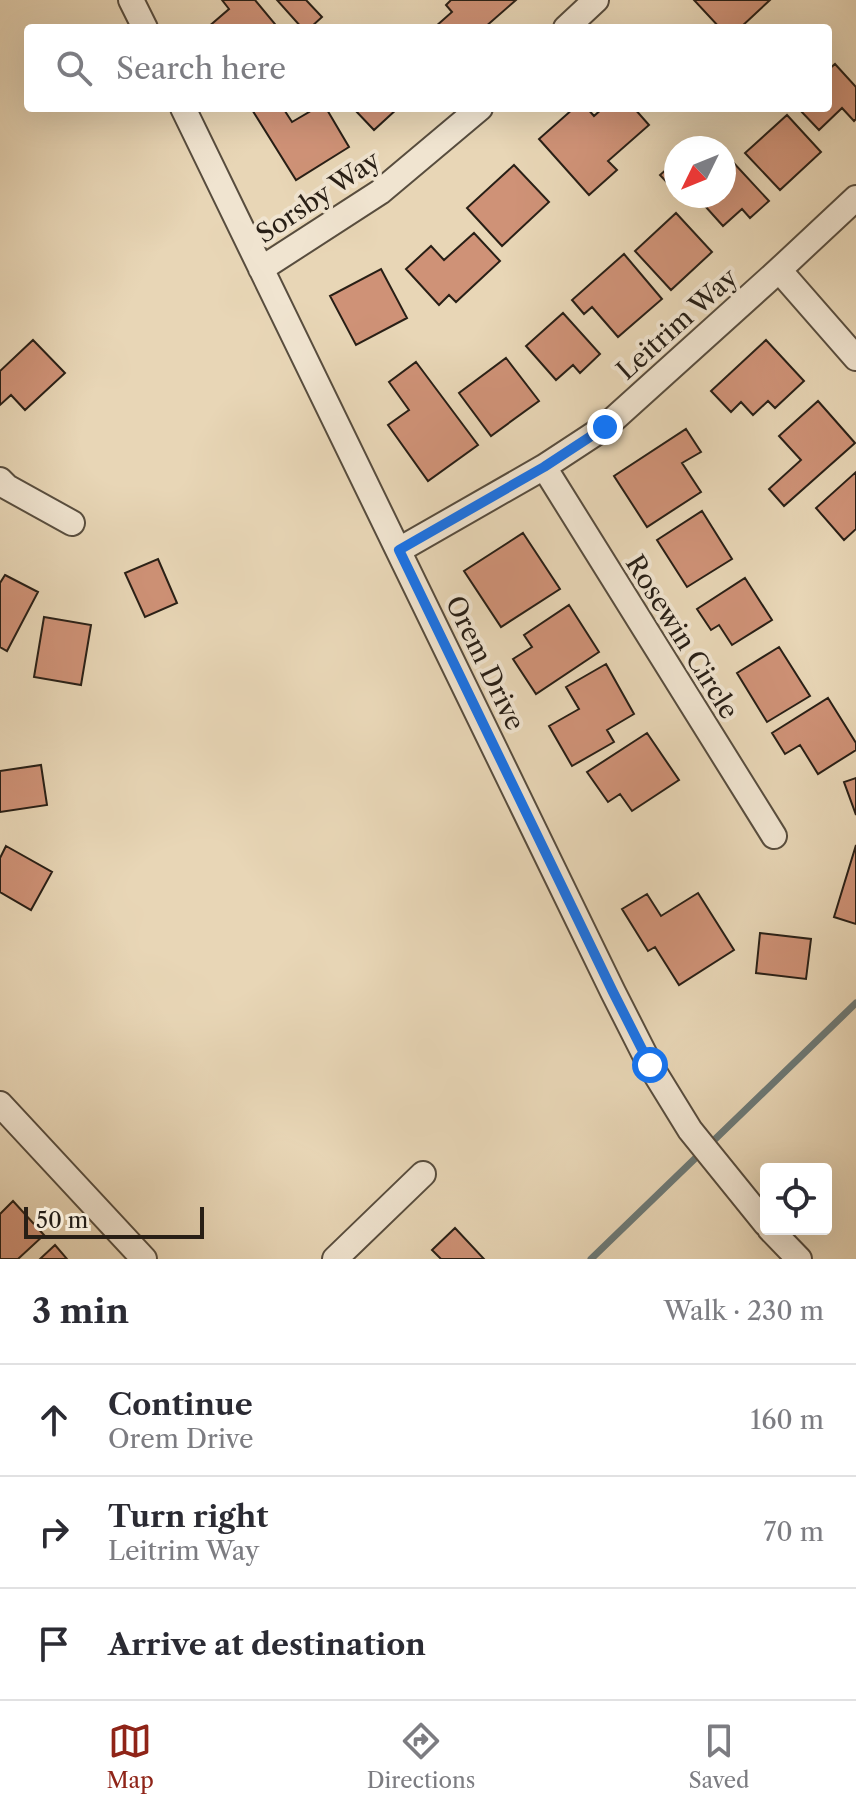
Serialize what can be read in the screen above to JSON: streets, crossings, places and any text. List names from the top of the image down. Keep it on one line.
{"streets":{"street":["Sorsby Way","Leitrim Way","Rosewin Circle","Orem Drive"]},"crossings":[["Sorsby Way","Orem Drive"],["Leitrim Way","Rosewin Circle"],["Leitrim Way","Orem Drive"]],"scale_bar":"50 m","north":"bottom left","page":{"search":"Search here","scale":"50 m","heading":["3 min","Walk · 230 m"],"list":[["Continue","Orem Drive","160 m"],["Turn right","Leitrim Way","70 m"],"Arrive at destination"],"nav":["Map","Directions","Saved"]}}
